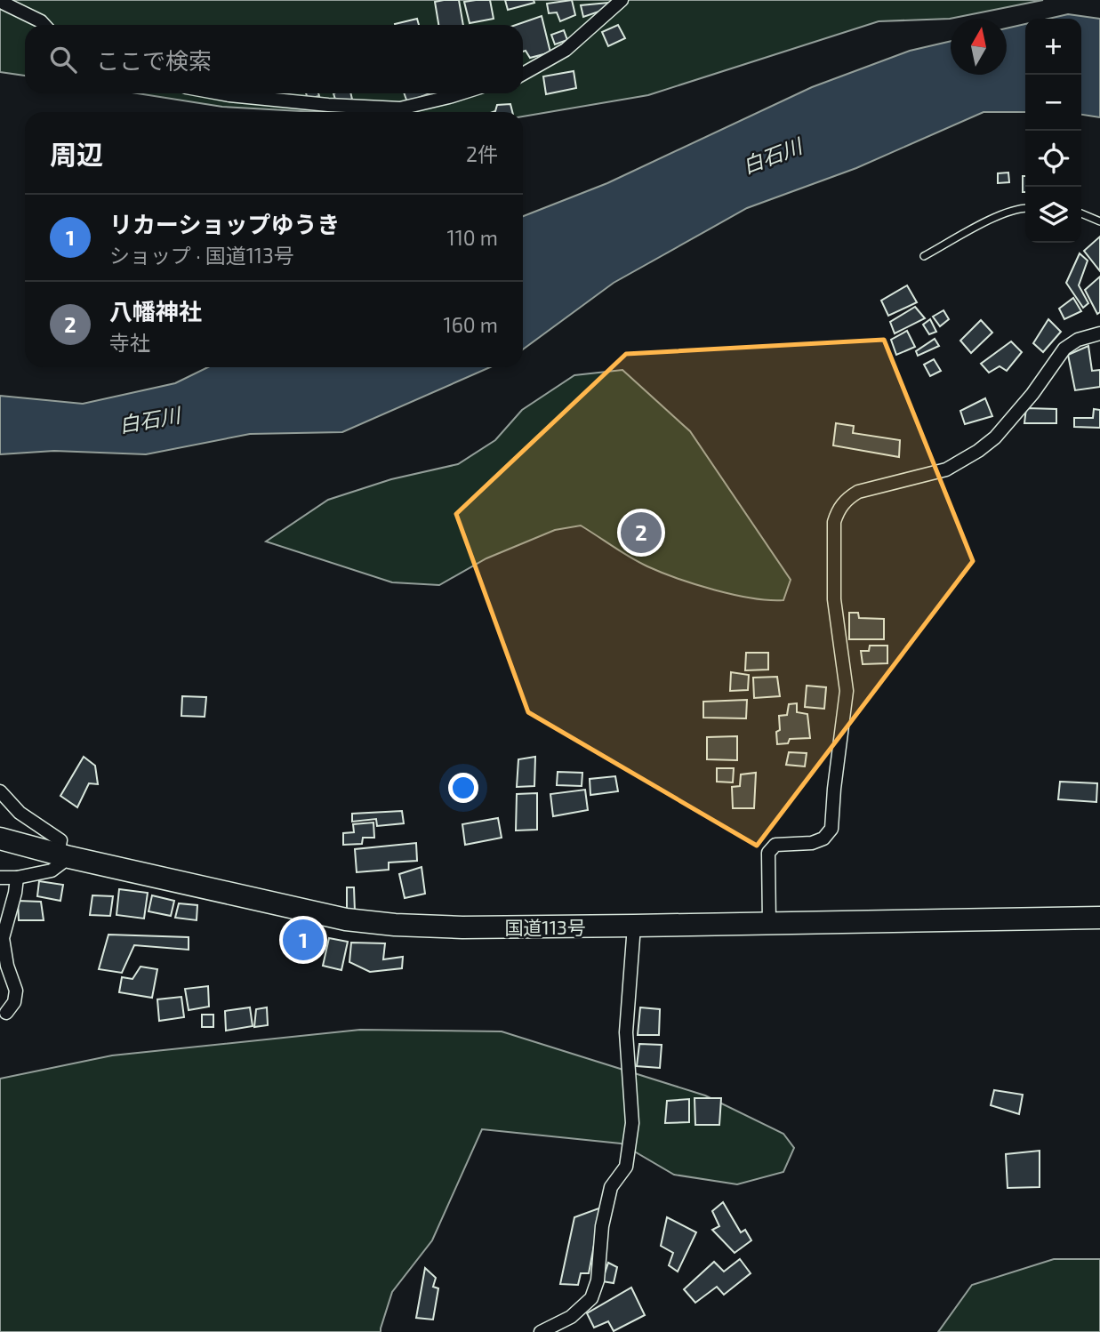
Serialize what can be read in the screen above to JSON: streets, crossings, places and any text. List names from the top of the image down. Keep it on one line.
{"streets":{"highway":["国道113号"]},"water":["白石川"],"north":"top","page":{"map_buttons":["+","−"],"search":"ここで検索","heading":["周辺","2件"],"list":[{"mark":"1","name":"リカーショップゆうき","note":"ショップ · 国道113号","value":"110 m"},{"mark":"2","name":"八幡神社","note":"寺社","value":"160 m"}],"pins":["2","1"]}}
